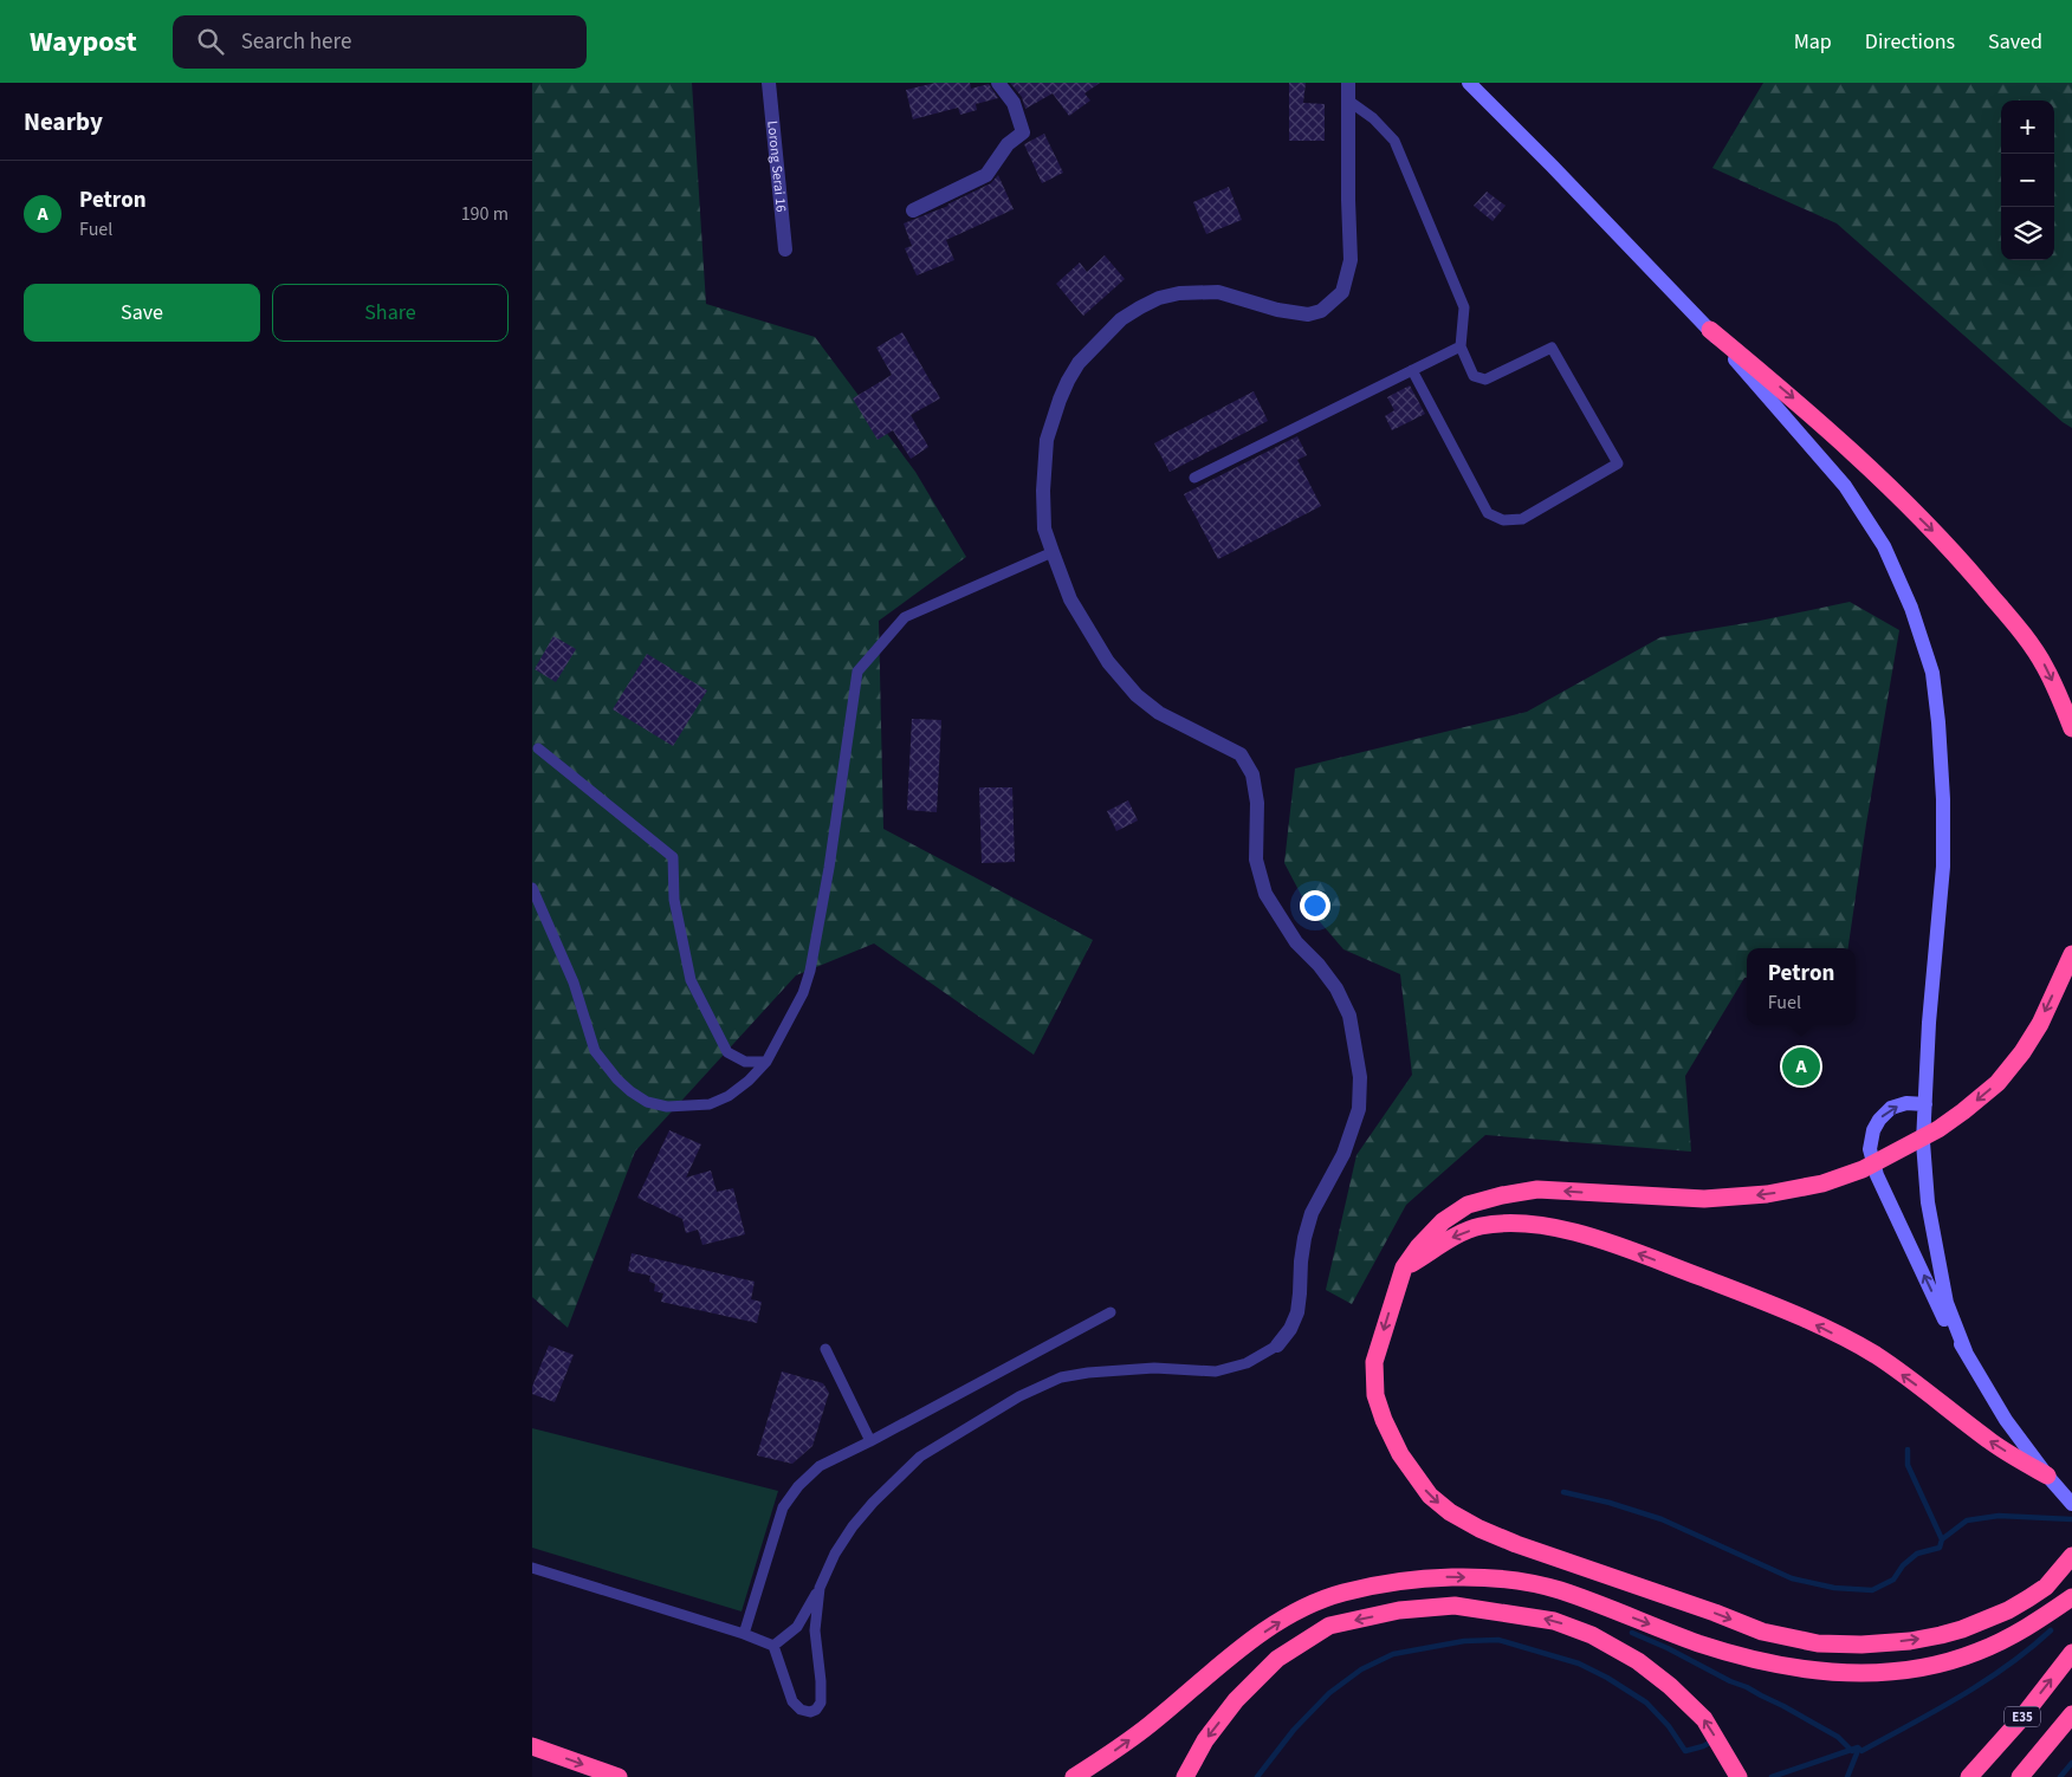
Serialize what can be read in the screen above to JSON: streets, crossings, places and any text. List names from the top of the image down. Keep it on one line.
{"streets":{"highway":["E35"],"street":["Lorong Serai 16"]},"page":{"header":"Waypost","search":"Search here","nav":["Map","Directions","Saved"],"heading":"Nearby","map_buttons":["+","−"],"list":[{"mark":"A","name":"Petron","note":"Fuel","value":"190 m"}],"buttons":["Save","Share"],"popup":["Petron","Fuel"],"pins":"A"}}
